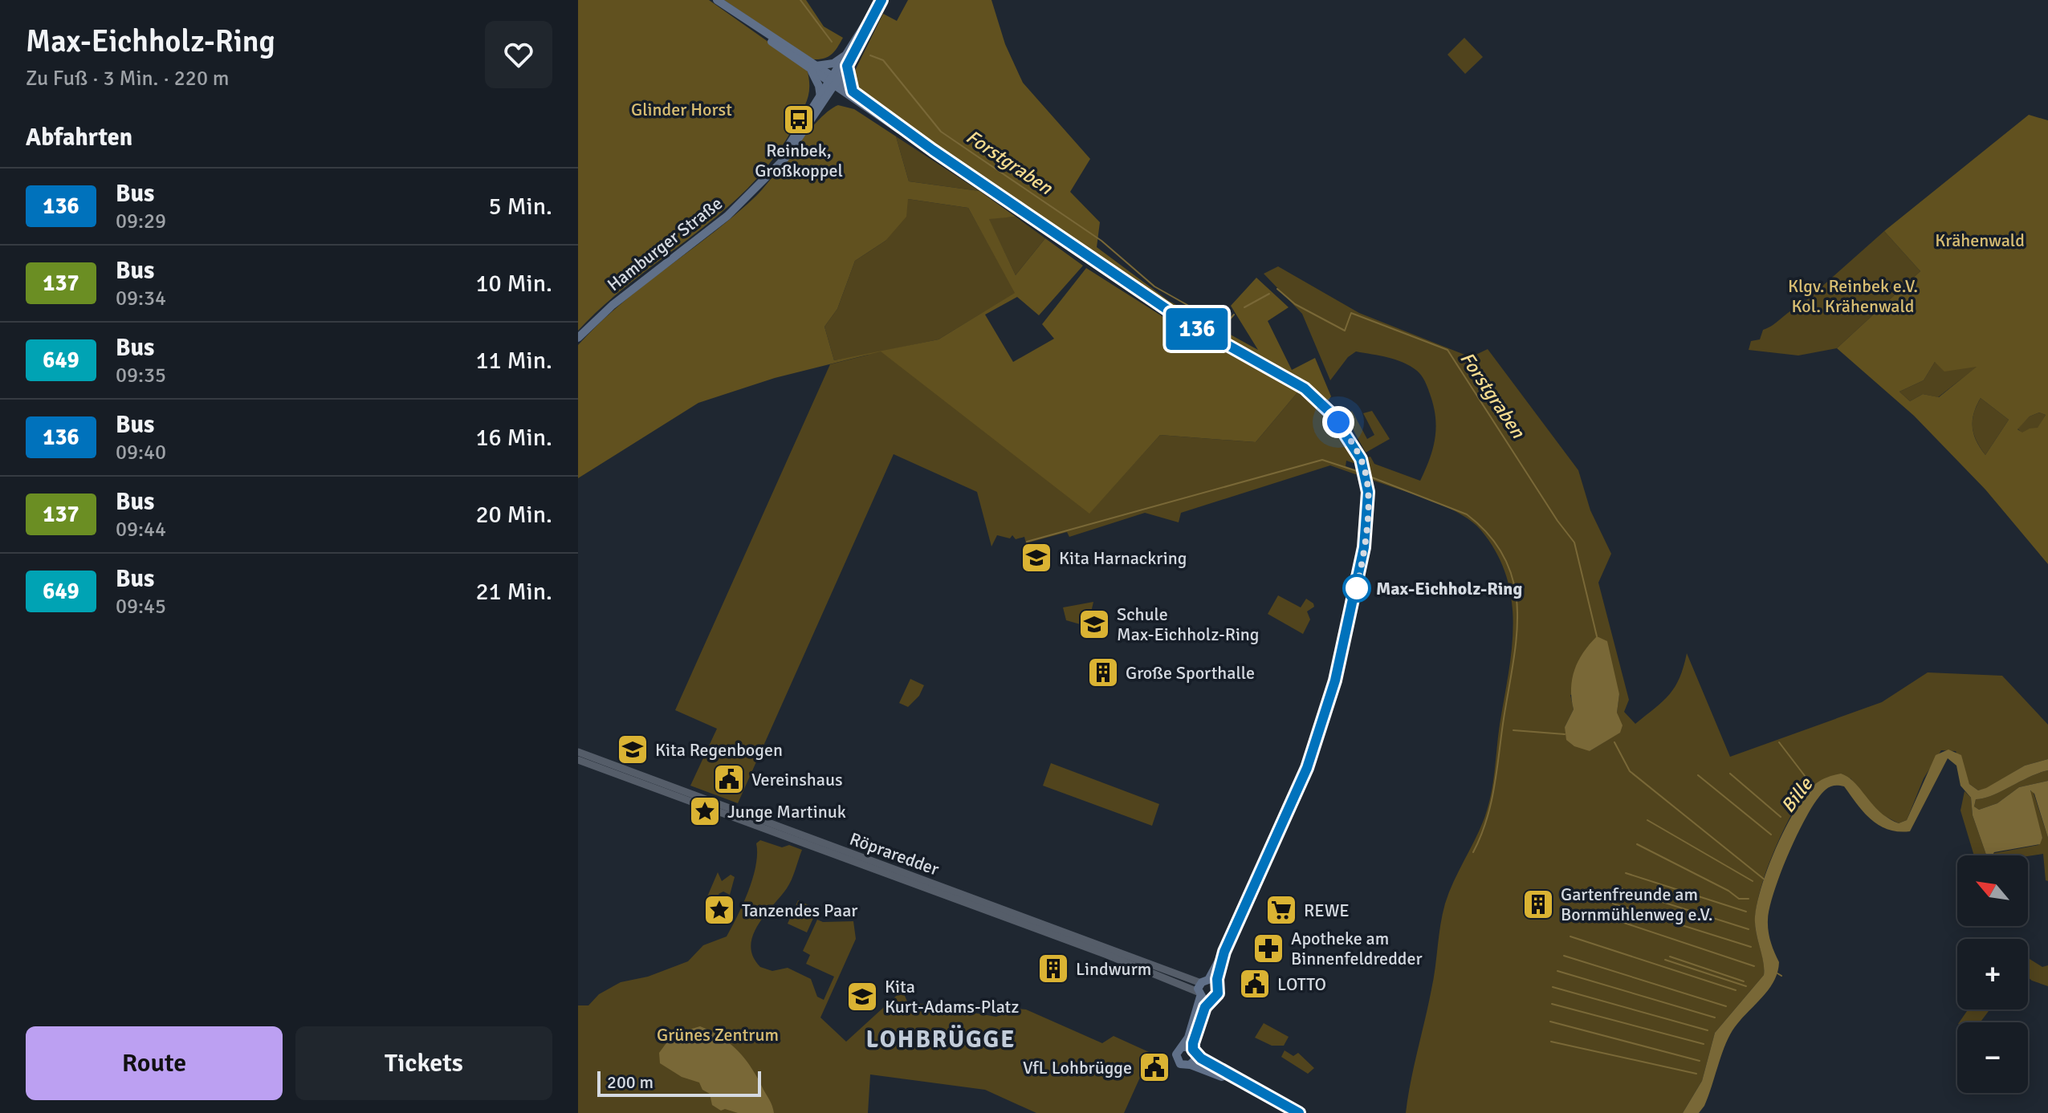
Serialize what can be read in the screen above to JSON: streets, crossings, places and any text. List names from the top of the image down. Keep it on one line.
{"streets":{"main road":["Hamburger Straße"],"street":["Röpraredder"]},"districts":["LOHBRÜGGE"],"water":["Forstgraben","Bille"],"parks":["Glinder Horst","Krähenwald","Klgv. Reinbek e.V. Kol. Krähenwald","Grünes Zentrum"],"places":{"bus stop":["Reinbek, Großkoppel"],"school or university":["Kita Harnackring","Schule Max-Eichholz-Ring","Kita Regenbogen","Kita Kurt-Adams-Platz"],"other":["Max-Eichholz-Ring"],"building":["Große Sporthalle","Gartenfreunde am Bornmühlenweg e.V.","Lindwurm"],"public building":["Vereinshaus","LOTTO","VfL Lohbrügge"],"place":["Junge Martinuk","Tanzendes Paar"],"supermarket":["REWE"],"pharmacy":["Apotheke am Binnenfeldredder"]},"lines":["bus line 136"],"scale_bar":"200 m","north":"top left","page":{"heading":[["Max-Eichholz-Ring","Zu Fuß · 3 Min. · 220 m"],"Abfahrten"],"on_map":"136","list":[{"mark":"136","name":"Bus","note":"09:29","value":"5 Min."},{"mark":"137","name":"Bus","note":"09:34","value":"10 Min."},{"mark":"649","name":"Bus","note":"09:35","value":"11 Min."},{"mark":"136","name":"Bus","note":"09:40","value":"16 Min."},{"mark":"137","name":"Bus","note":"09:44","value":"20 Min."},{"mark":"649","name":"Bus","note":"09:45","value":"21 Min."}],"map_buttons":["+","−"],"buttons":["Route","Tickets"],"scale":"200 m"}}
